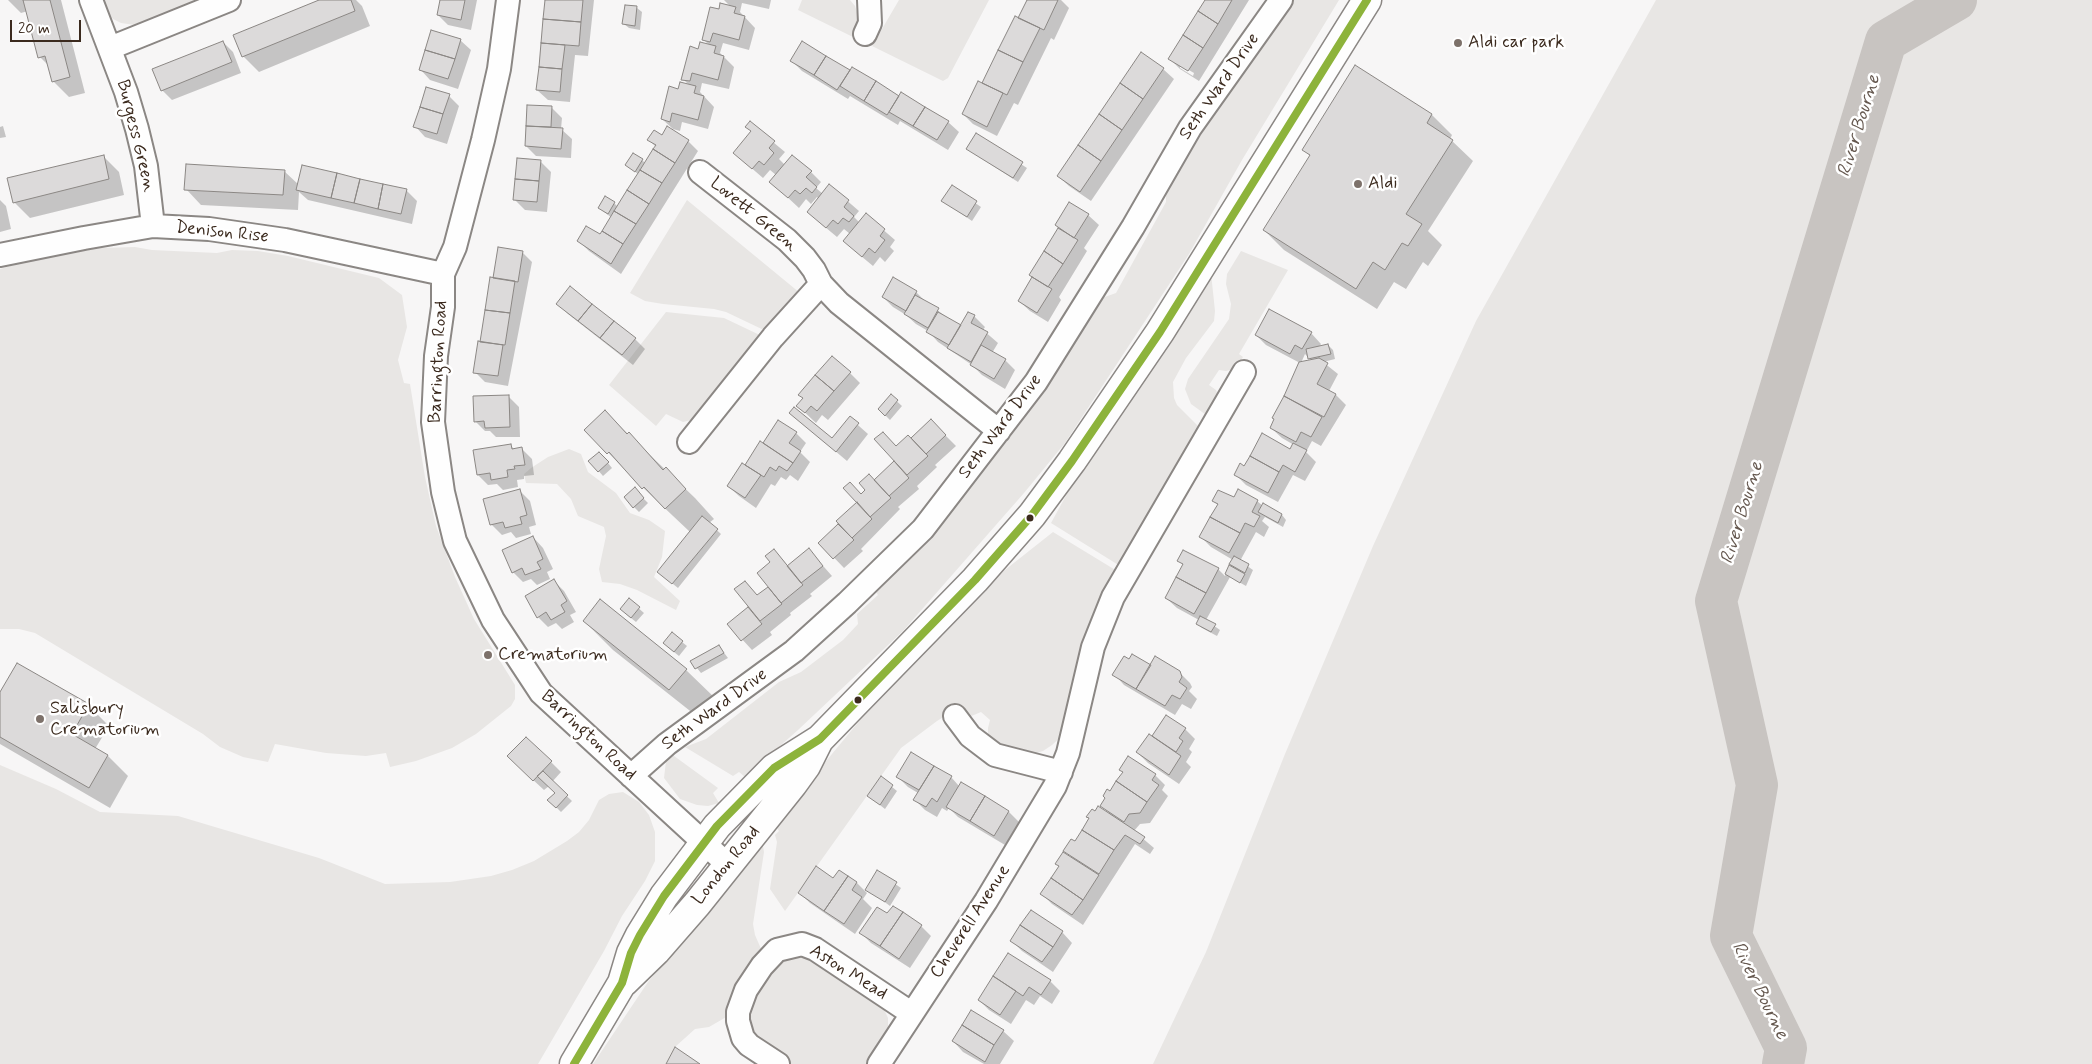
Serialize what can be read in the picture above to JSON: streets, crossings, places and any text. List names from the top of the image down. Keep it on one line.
{"streets":{"highway":["London Road"],"street":["Seth Ward Drive","Burgess Green","Lovett Green","Denison Rise","Barrington Road","Cheverell Avenue","Aston Mead"]},"crossings":[["Seth Ward Drive","Lovett Green"],["Seth Ward Drive","Barrington Road"],["Burgess Green","Denison Rise"],["Denison Rise","Barrington Road"],["Barrington Road","London Road"],["Cheverell Avenue","Aston Mead"]],"water":["River Bourne"],"places":["Aldi car park","Aldi","Crematorium","Salisbury Crematorium"],"scale_bar":"20 m"}
